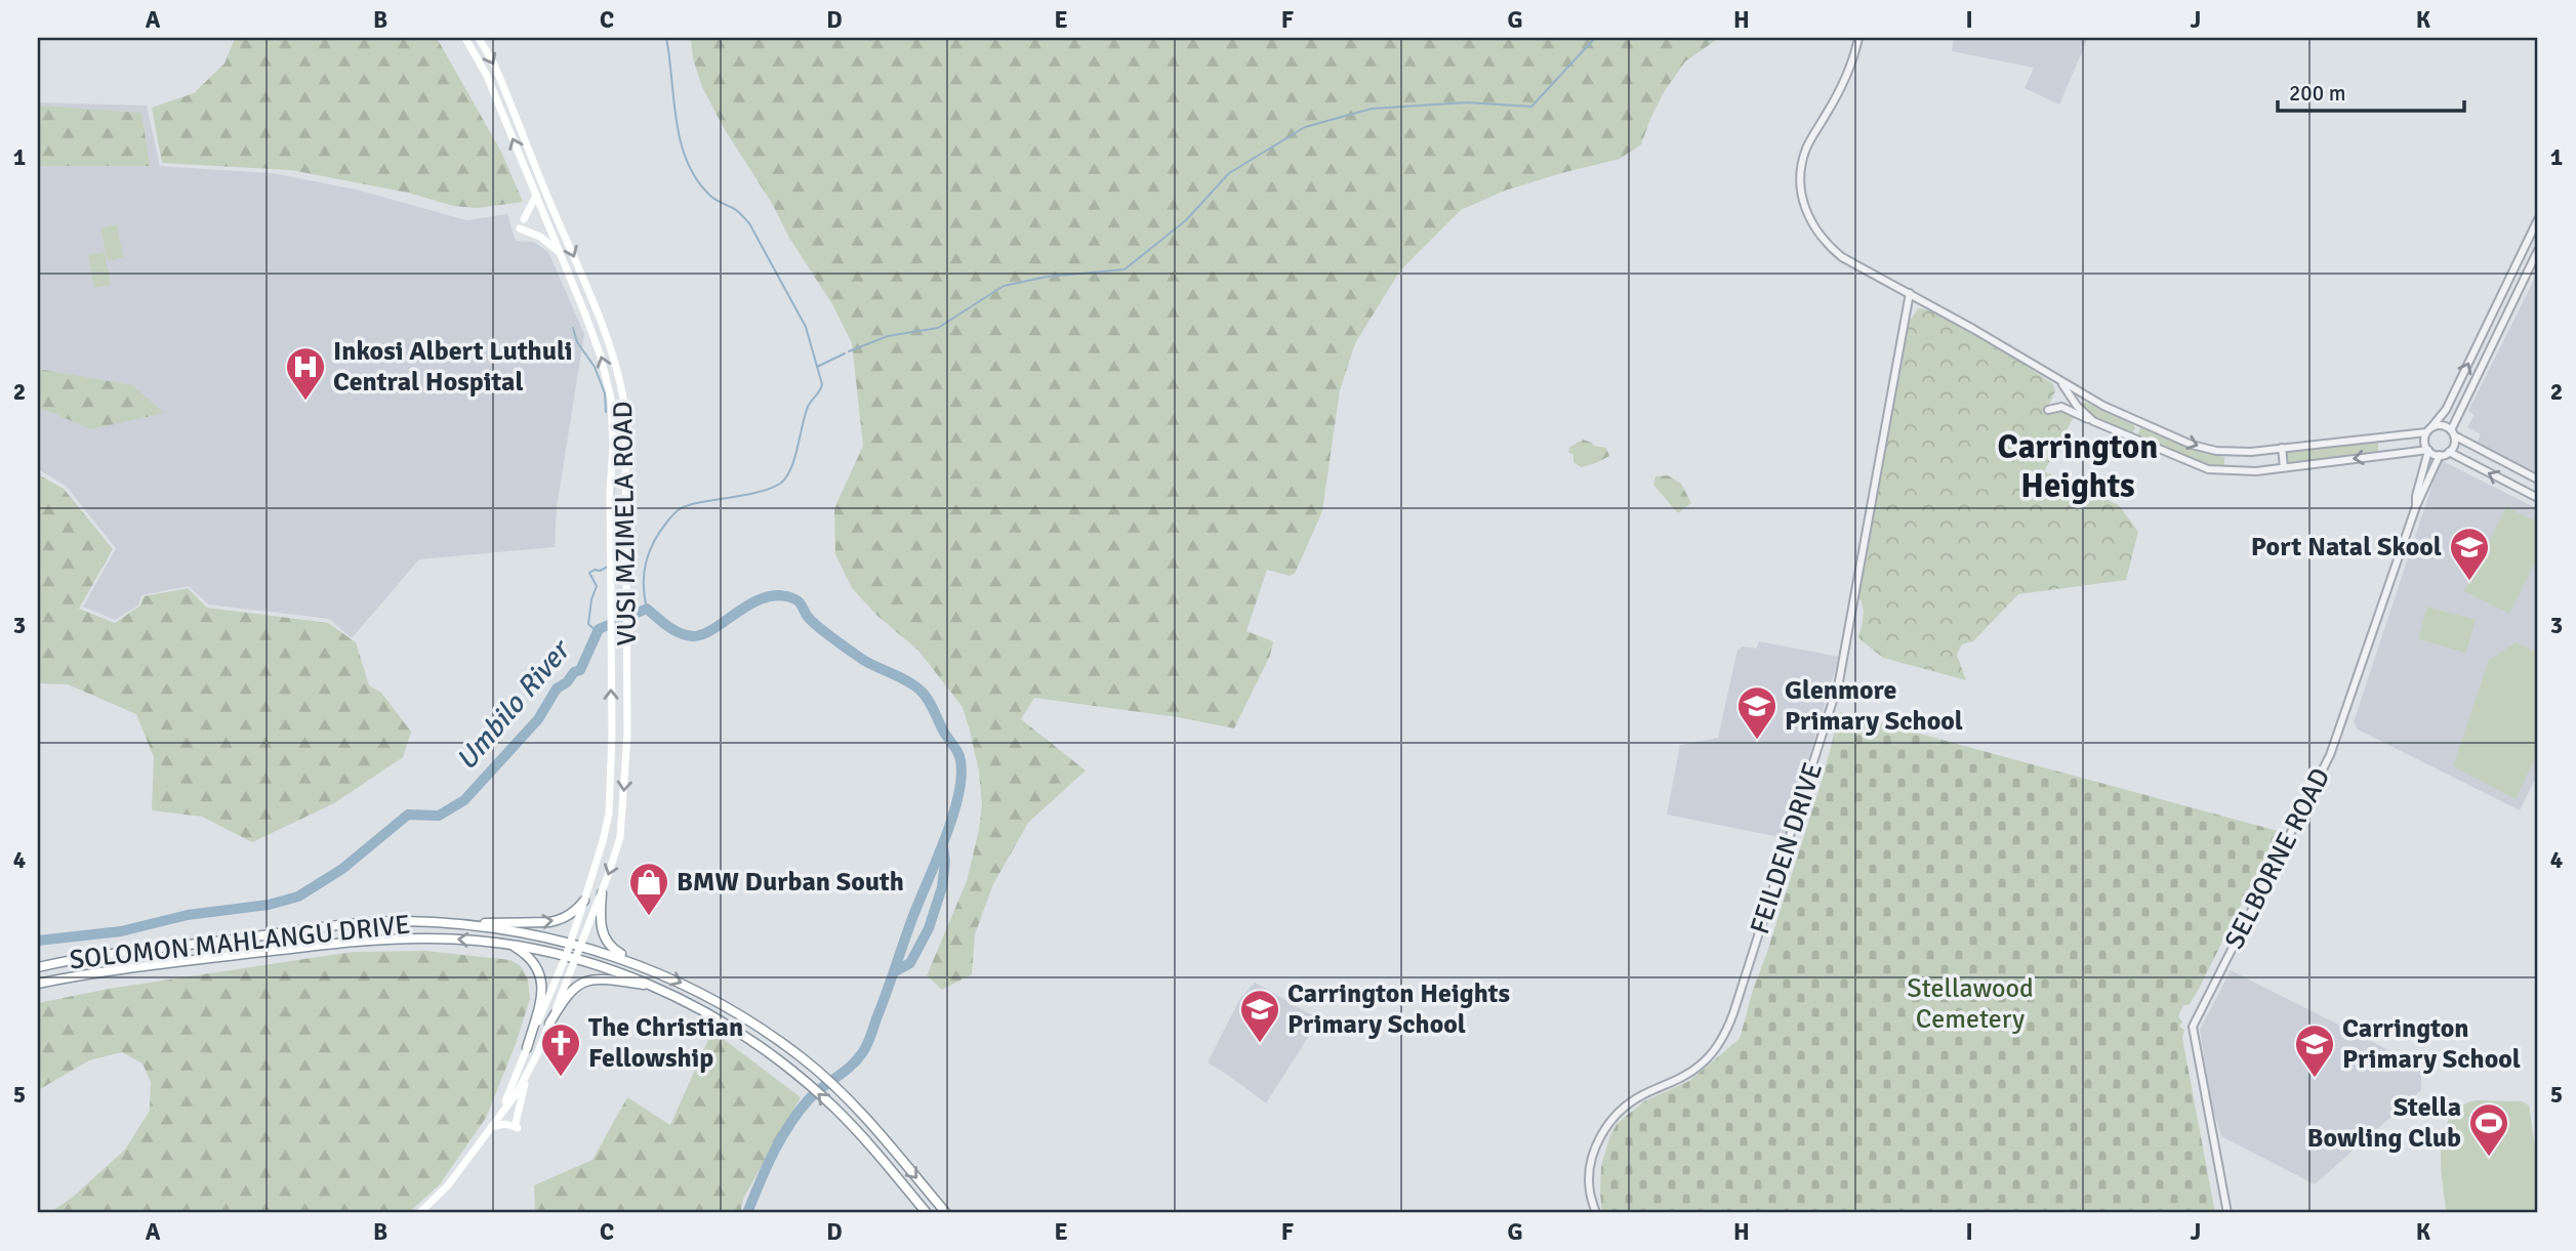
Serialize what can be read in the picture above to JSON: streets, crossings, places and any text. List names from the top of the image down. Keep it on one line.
{"streets":{"highway":["SOLOMON MAHLANGU DRIVE"],"main road":["VUSI MZIMELA ROAD"],"street":["FEILDEN DRIVE","SELBORNE ROAD"]},"crossings":[["VUSI MZIMELA ROAD","SOLOMON MAHLANGU DRIVE"]],"districts":["Carrington Heights"],"water":["Umbilo River"],"parks":["Stellawood Cemetery"],"places":{"hospital":["Inkosi Albert Luthuli Central Hospital"],"school or university":["Port Natal Skool","Glenmore Primary School","Carrington Heights Primary School","Carrington Primary School"],"shop":["BMW Durban South"],"church":["The Christian Fellowship"],"sports":["Stella Bowling Club"]},"scale_bar":"200 m","grid":{"columns":["A","B","C","D","E","F","G","H","I","J","K"],"rows":["1","2","3","4","5"]}}
